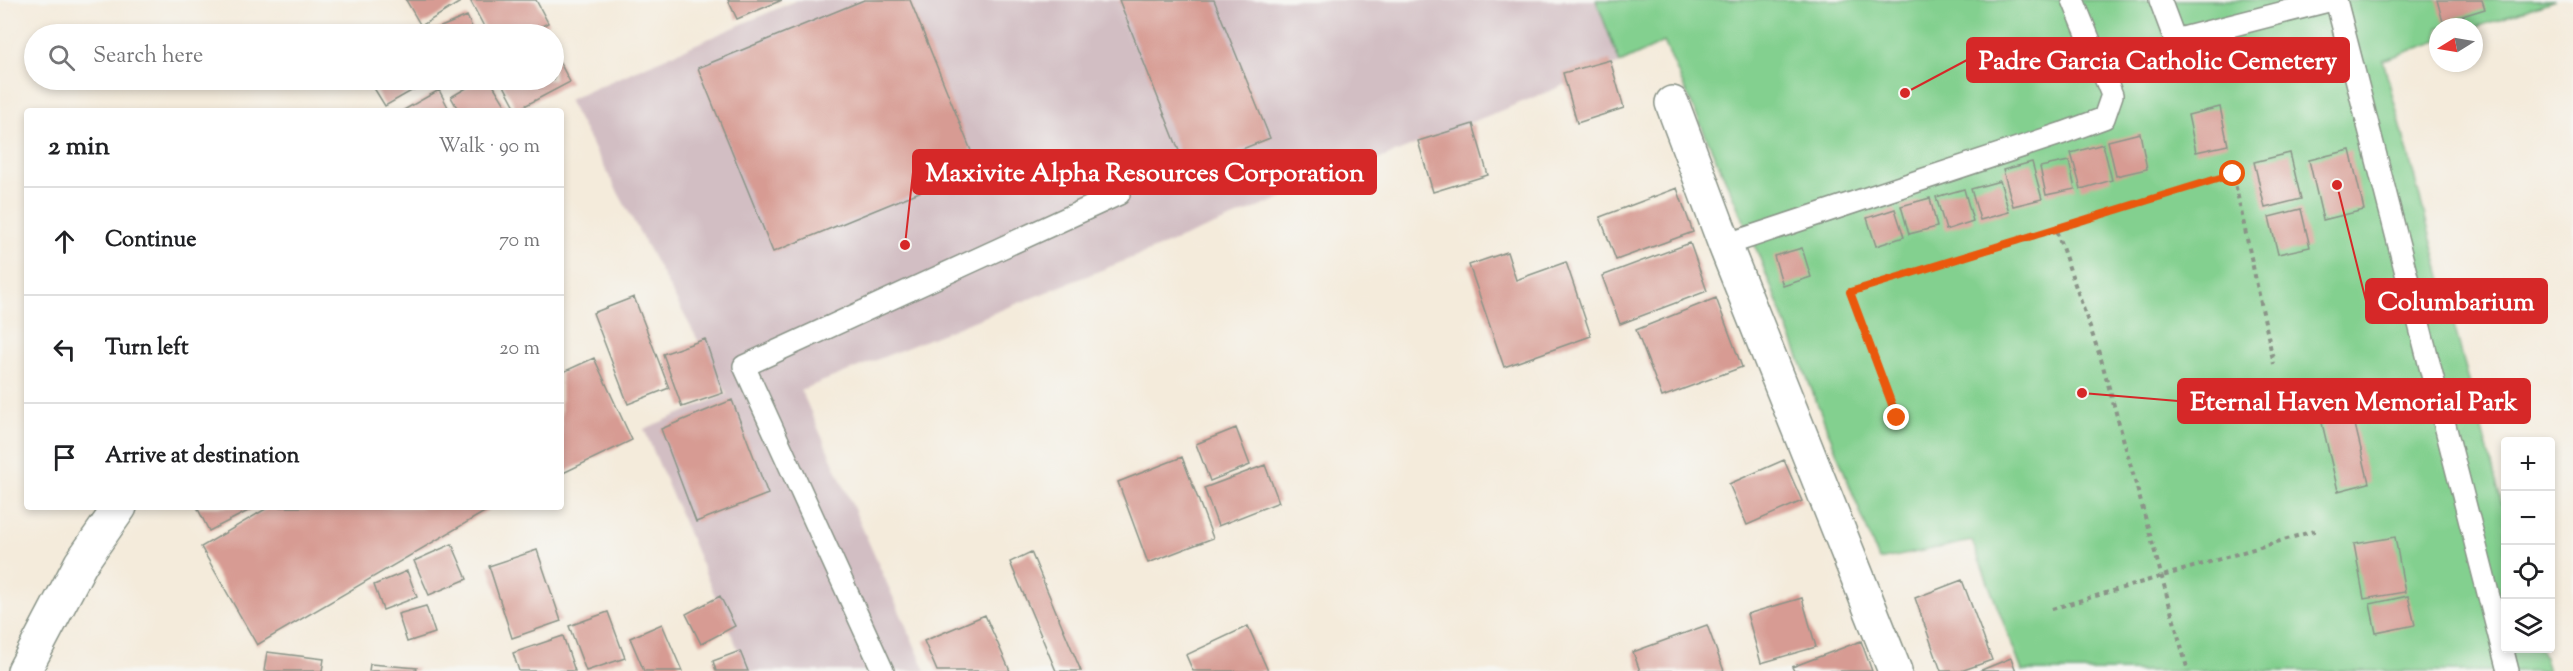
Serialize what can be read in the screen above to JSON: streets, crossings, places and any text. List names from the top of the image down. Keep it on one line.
{"places":["Padre Garcia Catholic Cemetery","Columbarium","Maxivite Alpha Resources Corporation","Eternal Haven Memorial Park"],"north":"left","page":{"search":"Search here","heading":["2 min","Walk · 90 m"],"list":[["Continue","70 m"],["Turn left","20 m"],"Arrive at destination"],"map_buttons":["+","−"]}}
